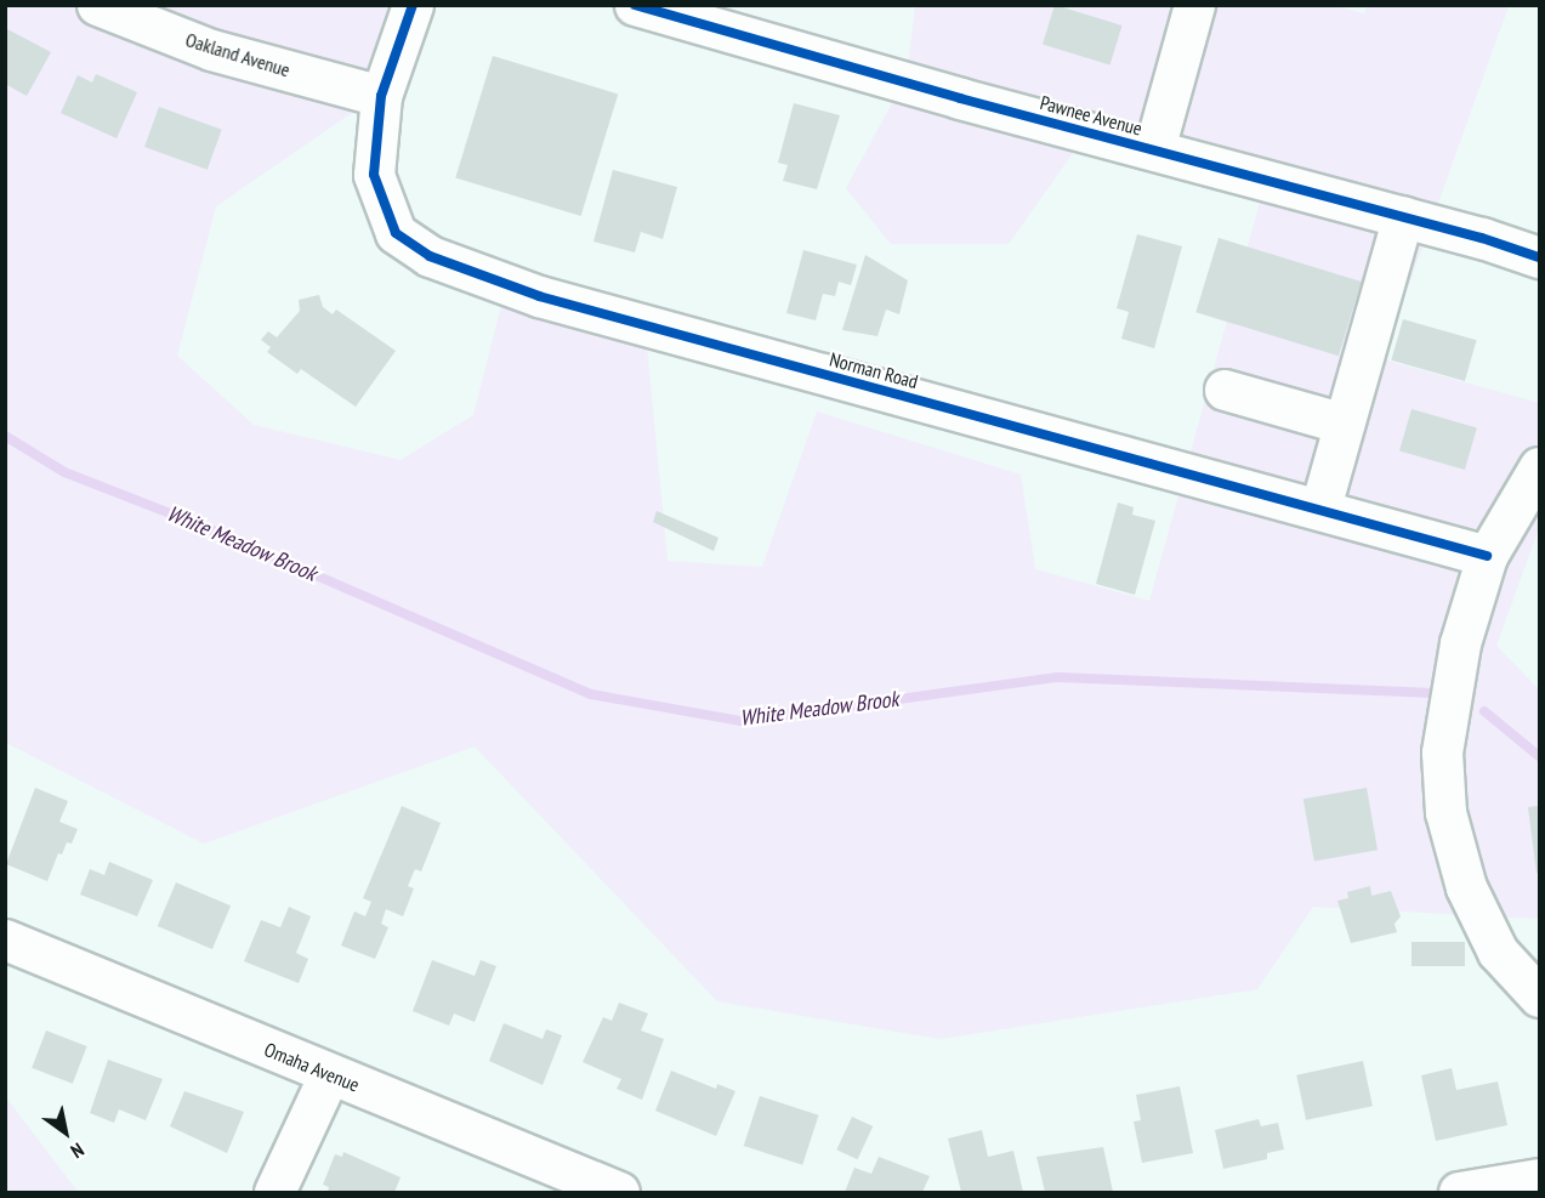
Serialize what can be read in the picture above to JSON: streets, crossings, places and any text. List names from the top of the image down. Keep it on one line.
{"streets":{"street":["Oakland Avenue","Pawnee Avenue","Norman Road","Omaha Avenue"]},"crossings":[["Oakland Avenue","Norman Road"]],"water":["White Meadow Brook"],"north":"bottom right"}
